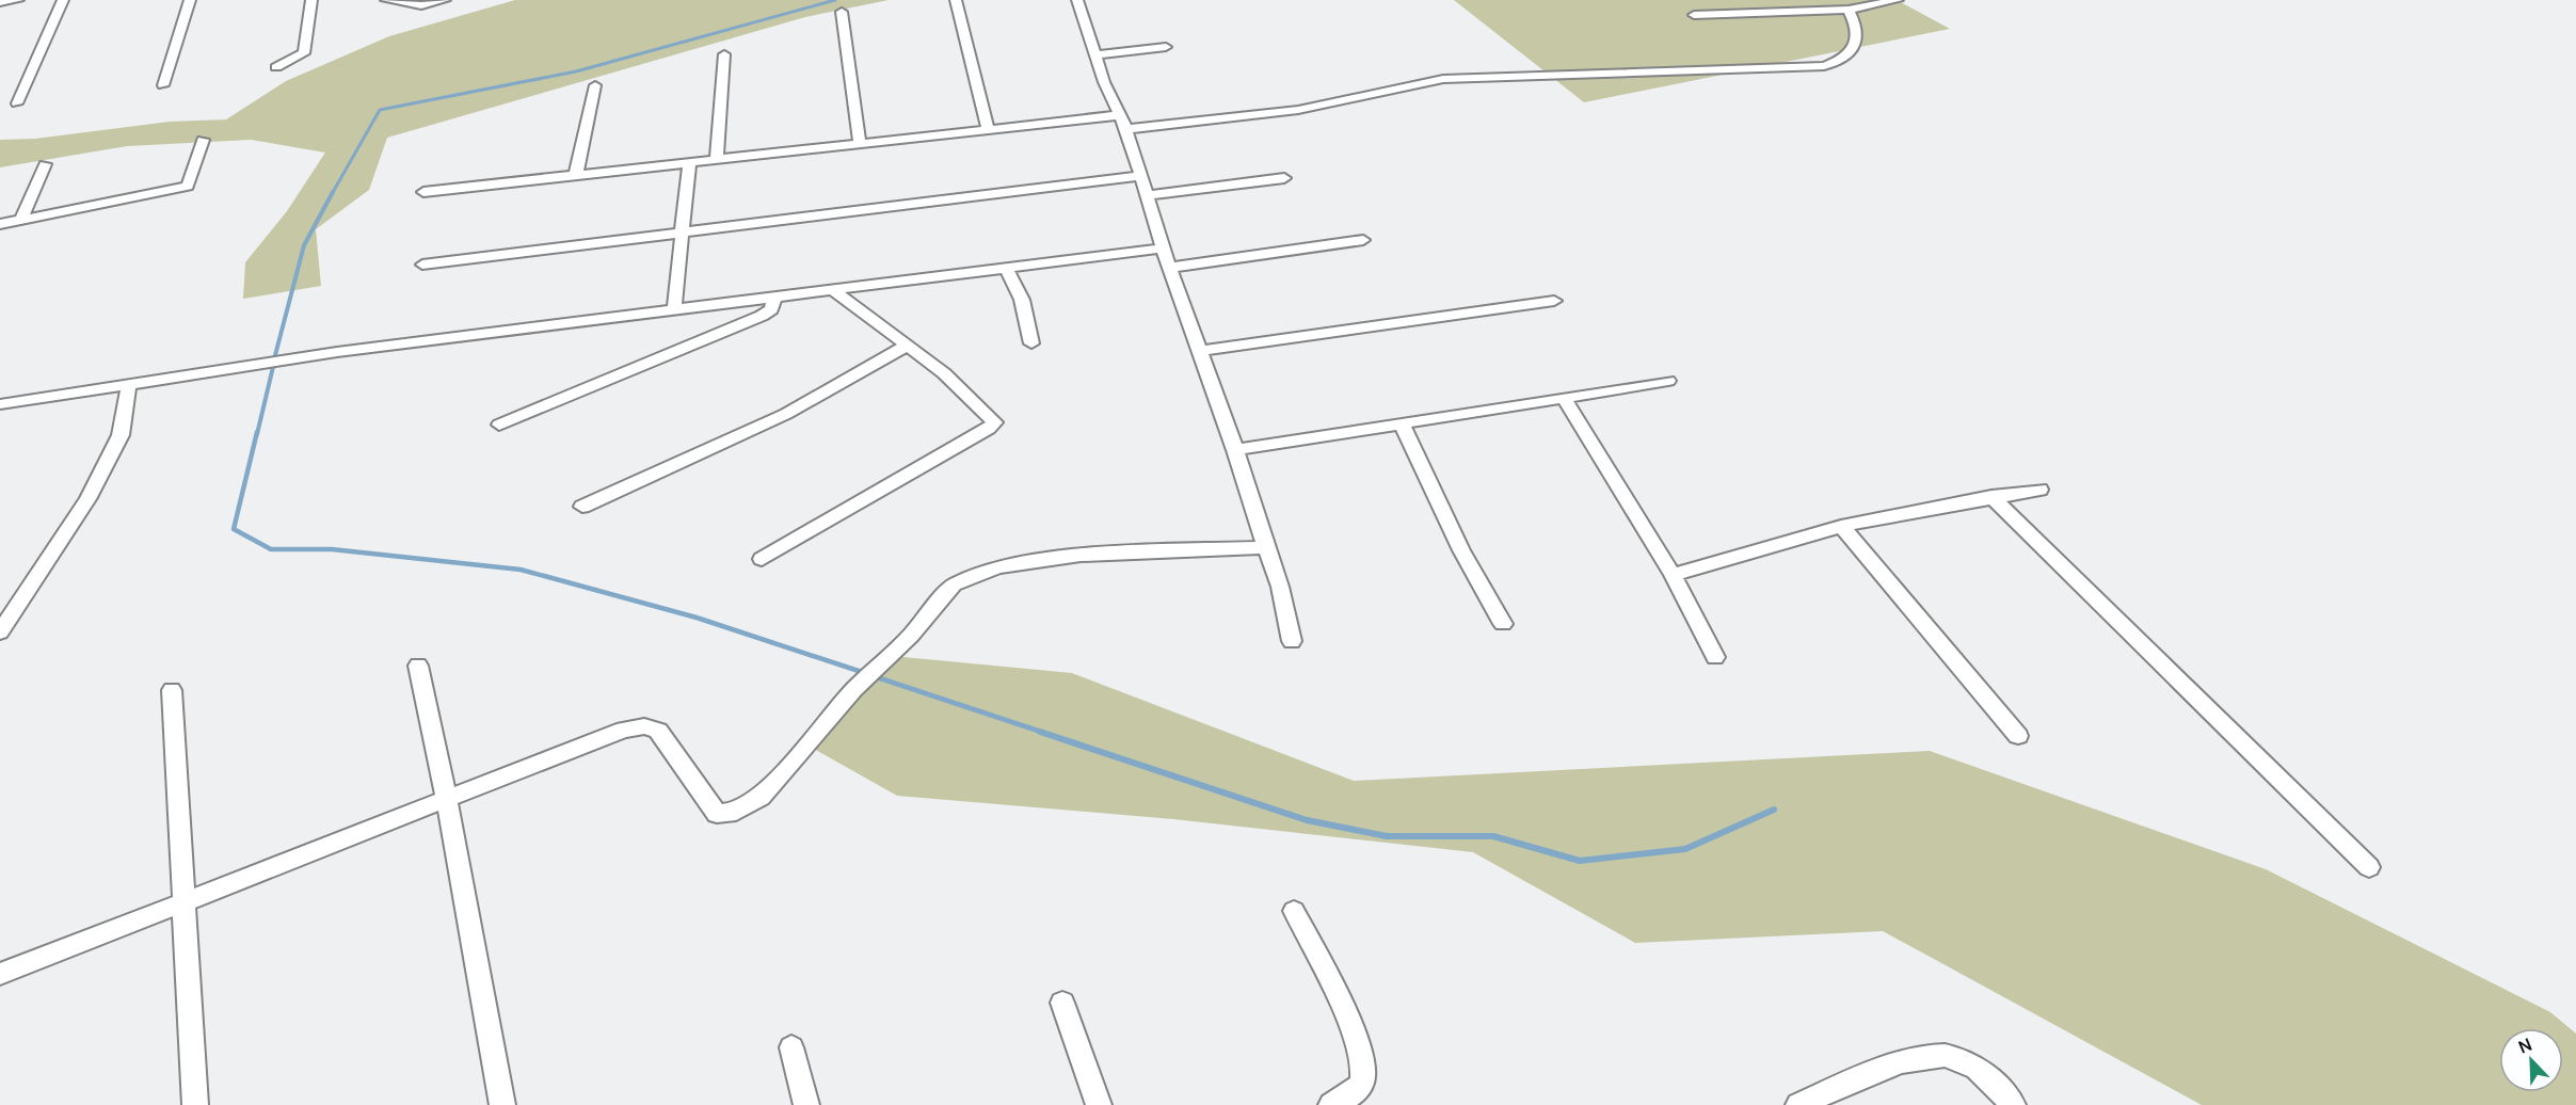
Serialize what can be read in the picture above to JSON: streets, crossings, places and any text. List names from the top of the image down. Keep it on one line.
{"north":"top left"}
